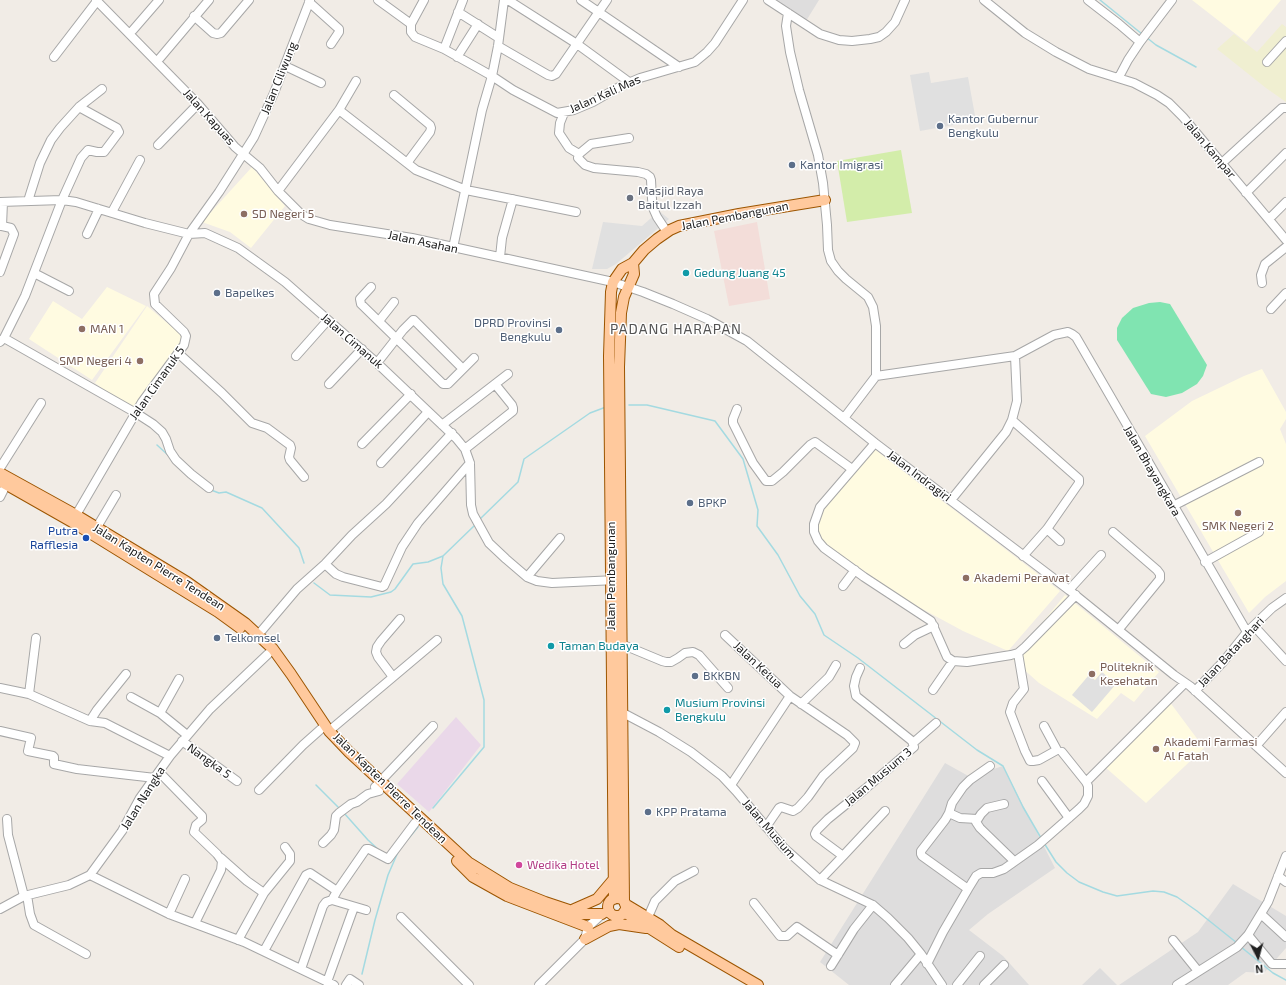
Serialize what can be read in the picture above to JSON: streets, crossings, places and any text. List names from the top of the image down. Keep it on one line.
{"streets":{"main road":["Jalan Pembangunan","Jalan Kapten Pierre Tendean"],"street":["Jalan Ciliwung","Jalan Kali Mas","Jalan Kapuas","Jalan Kampar","Jalan Asahan","Jalan Cimanuk","Jalan Cimanuk 5","Jalan Bhayangkara","Jalan Indragiri","Jalan Batanghari","Jalan Ketua","Nangka 5","Jalan Musium 3","Jalan Nangka","Jalan Musium"]},"crossings":[["Jalan Ciliwung","Jalan Kapuas"],["Jalan Ciliwung","Jalan Asahan"],["Jalan Ciliwung","Jalan Cimanuk"],["Jalan Ciliwung","Jalan Cimanuk 5"],["Jalan Kapuas","Jalan Asahan"],["Jalan Pembangunan","Jalan Asahan"],["Jalan Pembangunan","Jalan Cimanuk"],["Jalan Pembangunan","Jalan Indragiri"],["Jalan Pembangunan","Jalan Kapten Pierre Tendean"],["Jalan Pembangunan","Jalan Musium"],["Jalan Asahan","Jalan Indragiri"],["Jalan Cimanuk","Jalan Cimanuk 5"],["Jalan Cimanuk 5","Jalan Kapten Pierre Tendean"],["Jalan Bhayangkara","Jalan Batanghari"],["Jalan Indragiri","Jalan Batanghari"],["Jalan Kapten Pierre Tendean","Jalan Nangka"],["Jalan Ketua","Jalan Musium"],["Nangka 5","Jalan Nangka"]],"districts":["PADANG HARAPAN"],"places":["Kantor Gubernur Bengkulu","Kantor Imigrasi","Masjid Raya Baitul Izzah","SD Negeri 5","Gedung Juang 45","Bapelkes","MAN 1","DPRD Provinsi Bengkulu","SMP Negeri 4","BPKP","SMK Negeri 2","Putra Rafflesia","Akademi Perawat","Telkomsel","Taman Budaya","Politeknik Kesehatan","BKKBN","Musium Provinsi Bengkulu","Akademi Farmasi Al Fatah","KPP Pratama","Wedika Hotel"],"north":"bottom"}
